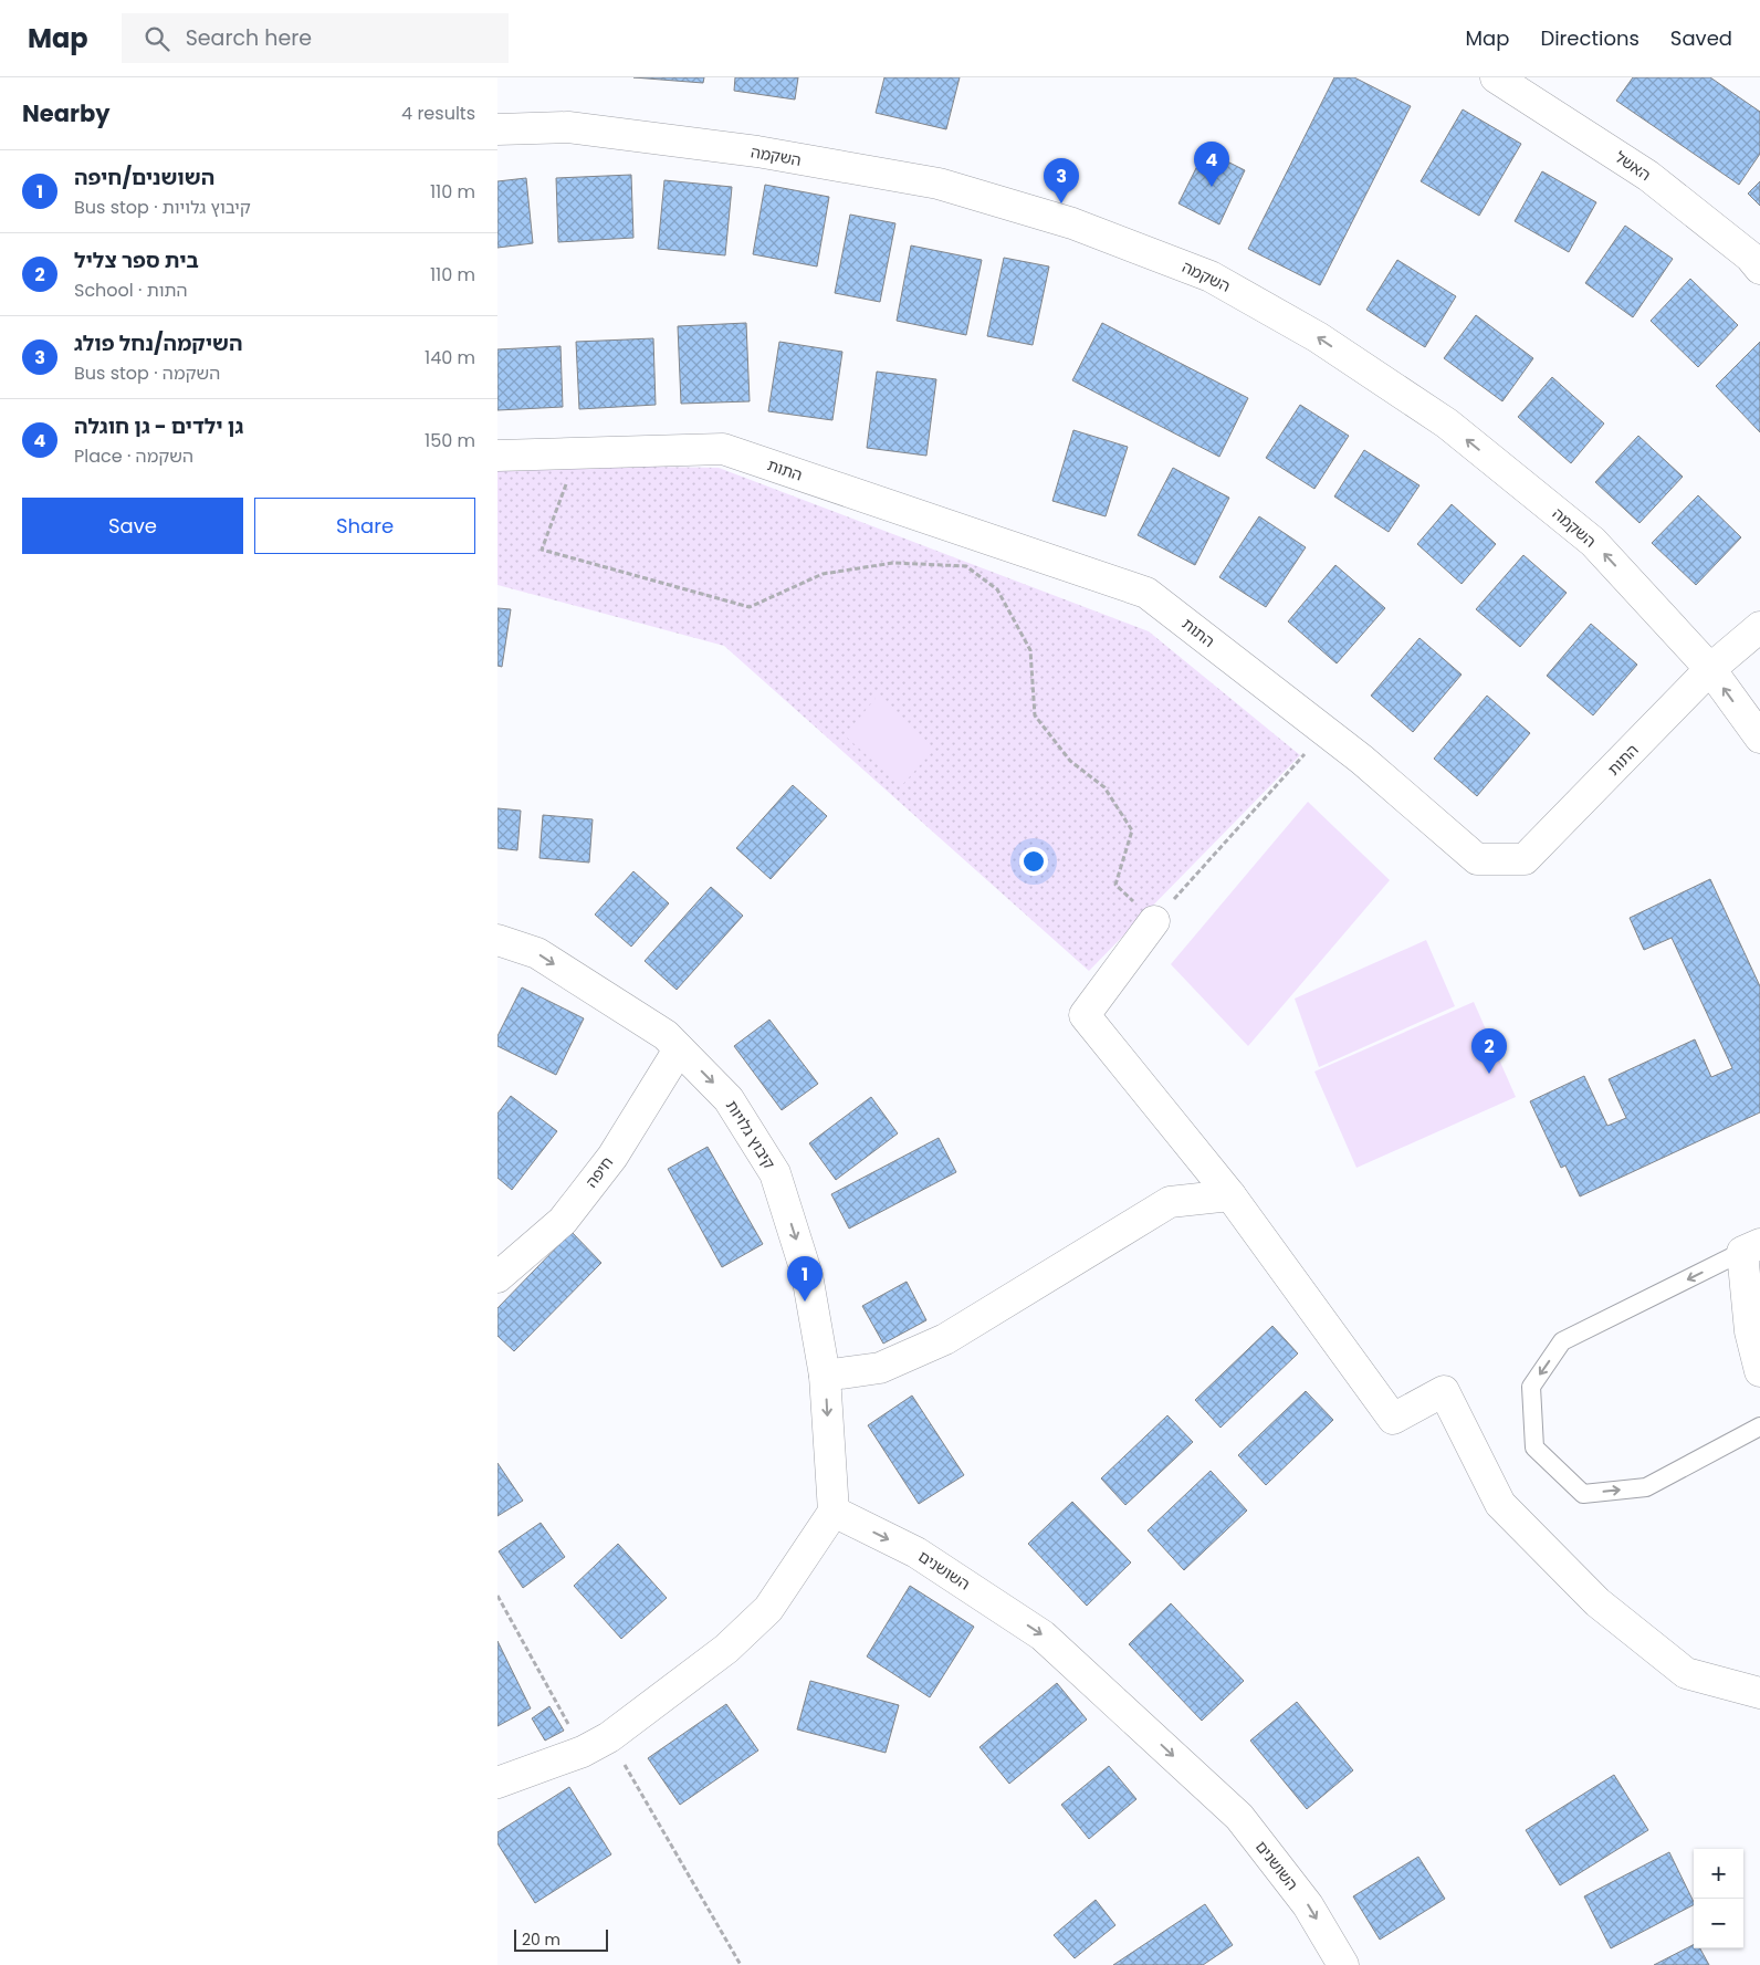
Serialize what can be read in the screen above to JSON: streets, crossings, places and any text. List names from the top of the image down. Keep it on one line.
{"streets":{"street":["השקמה","האשל","התות","קיבוץ גלויות","חיפה","השושנים"]},"crossings":[["השקמה","התות"],["קיבוץ גלויות","חיפה"],["קיבוץ גלויות","השושנים"]],"one_way":["השקמה","קיבוץ גלויות","השושנים"],"scale_bar":"20 m","page":{"header":"Map","search":"Search here","nav":["Map","Directions","Saved"],"heading":["Nearby","4 results"],"pins":["4","3","2","1"],"list":[{"mark":"1","name":"השושנים/חיפה","note":"Bus stop · קיבוץ גלויות","value":"110 m"},{"mark":"2","name":"בית ספר צליל","note":"School · התות","value":"110 m"},{"mark":"3","name":"השיקמה/נחל פולג","note":"Bus stop · השקמה","value":"140 m"},{"mark":"4","name":"גן ילדים - גן חוגלה","note":"Place · השקמה","value":"150 m"}],"buttons":["Save","Share"],"map_buttons":["+","−"],"scale":"20 m"}}
